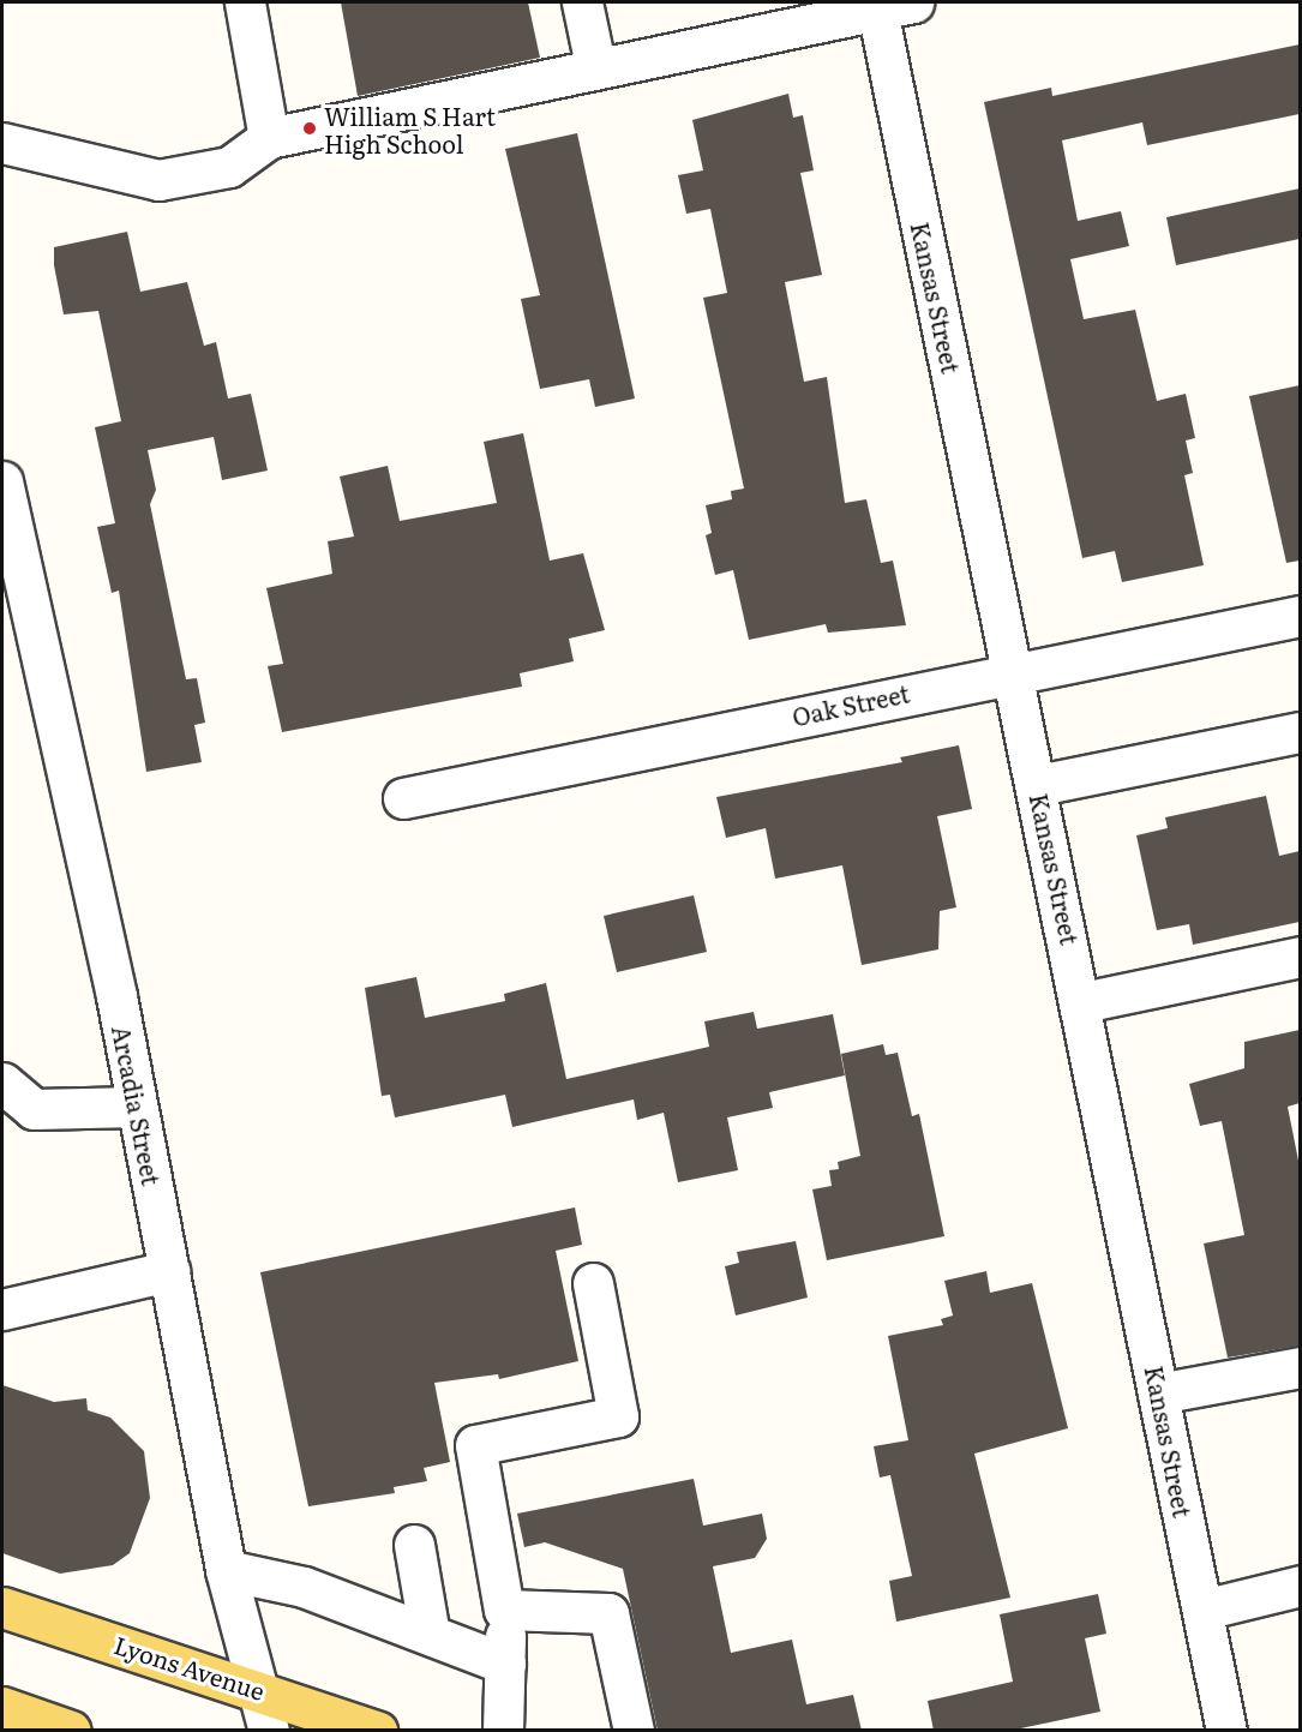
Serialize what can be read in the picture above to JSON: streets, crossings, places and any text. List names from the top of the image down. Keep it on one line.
{"streets":{"main road":["Lyons Avenue"],"street":["Kansas Street","Oak Street","Arcadia Street"]},"crossings":[["Kansas Street","Oak Street"],["Arcadia Street","Lyons Avenue"]],"places":["William S Hart High School"]}
